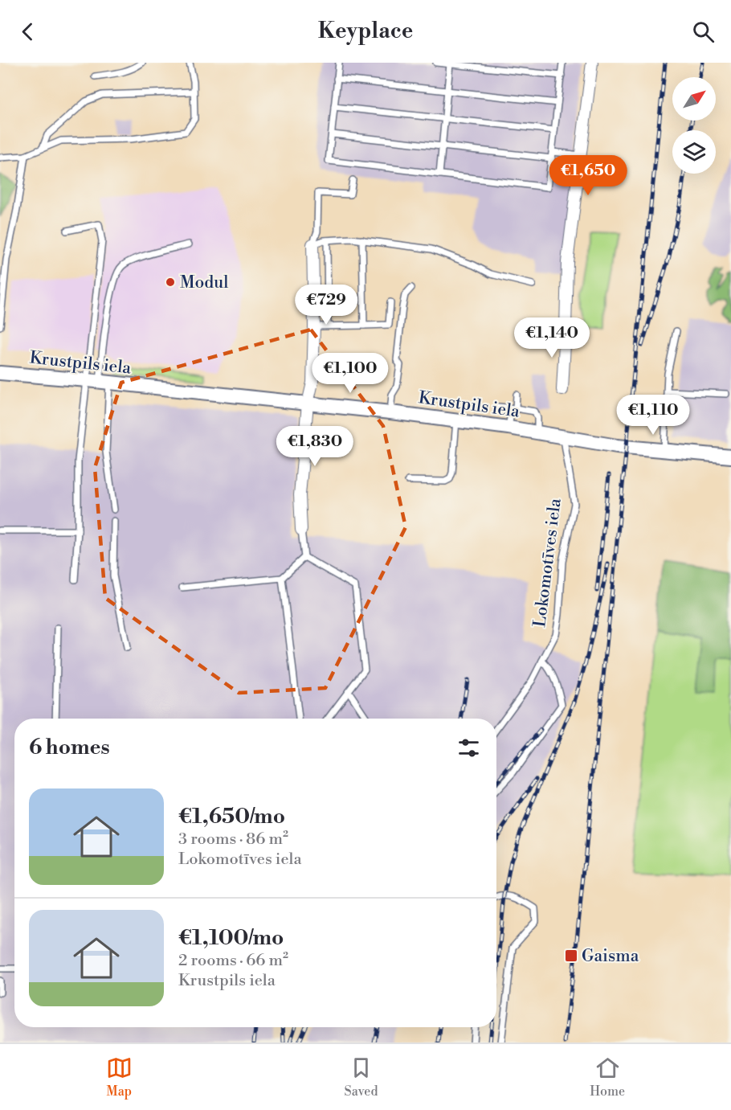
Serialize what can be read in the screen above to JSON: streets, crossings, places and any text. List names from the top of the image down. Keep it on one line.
{"streets":{"street":["Krustpils iela"],"lane":["Lokomotīves iela"]},"crossings":[["Krustpils iela","Lokomotīves iela"]],"places":{"other":["Modul"],"transit":["Gaisma"]},"north":"top right","page":{"header":"Keyplace","price":["€1,650","€729","€1,140","€1,100","€1,110","€1,830"],"heading":"6 homes","list":[{"name":"€1,650/mo","note":"3 rooms · 86 m² · Lokomotīves iela"},{"name":"€1,100/mo","note":"2 rooms · 66 m² · Krustpils iela"}],"tabs":["Map","Saved","Home"]}}
